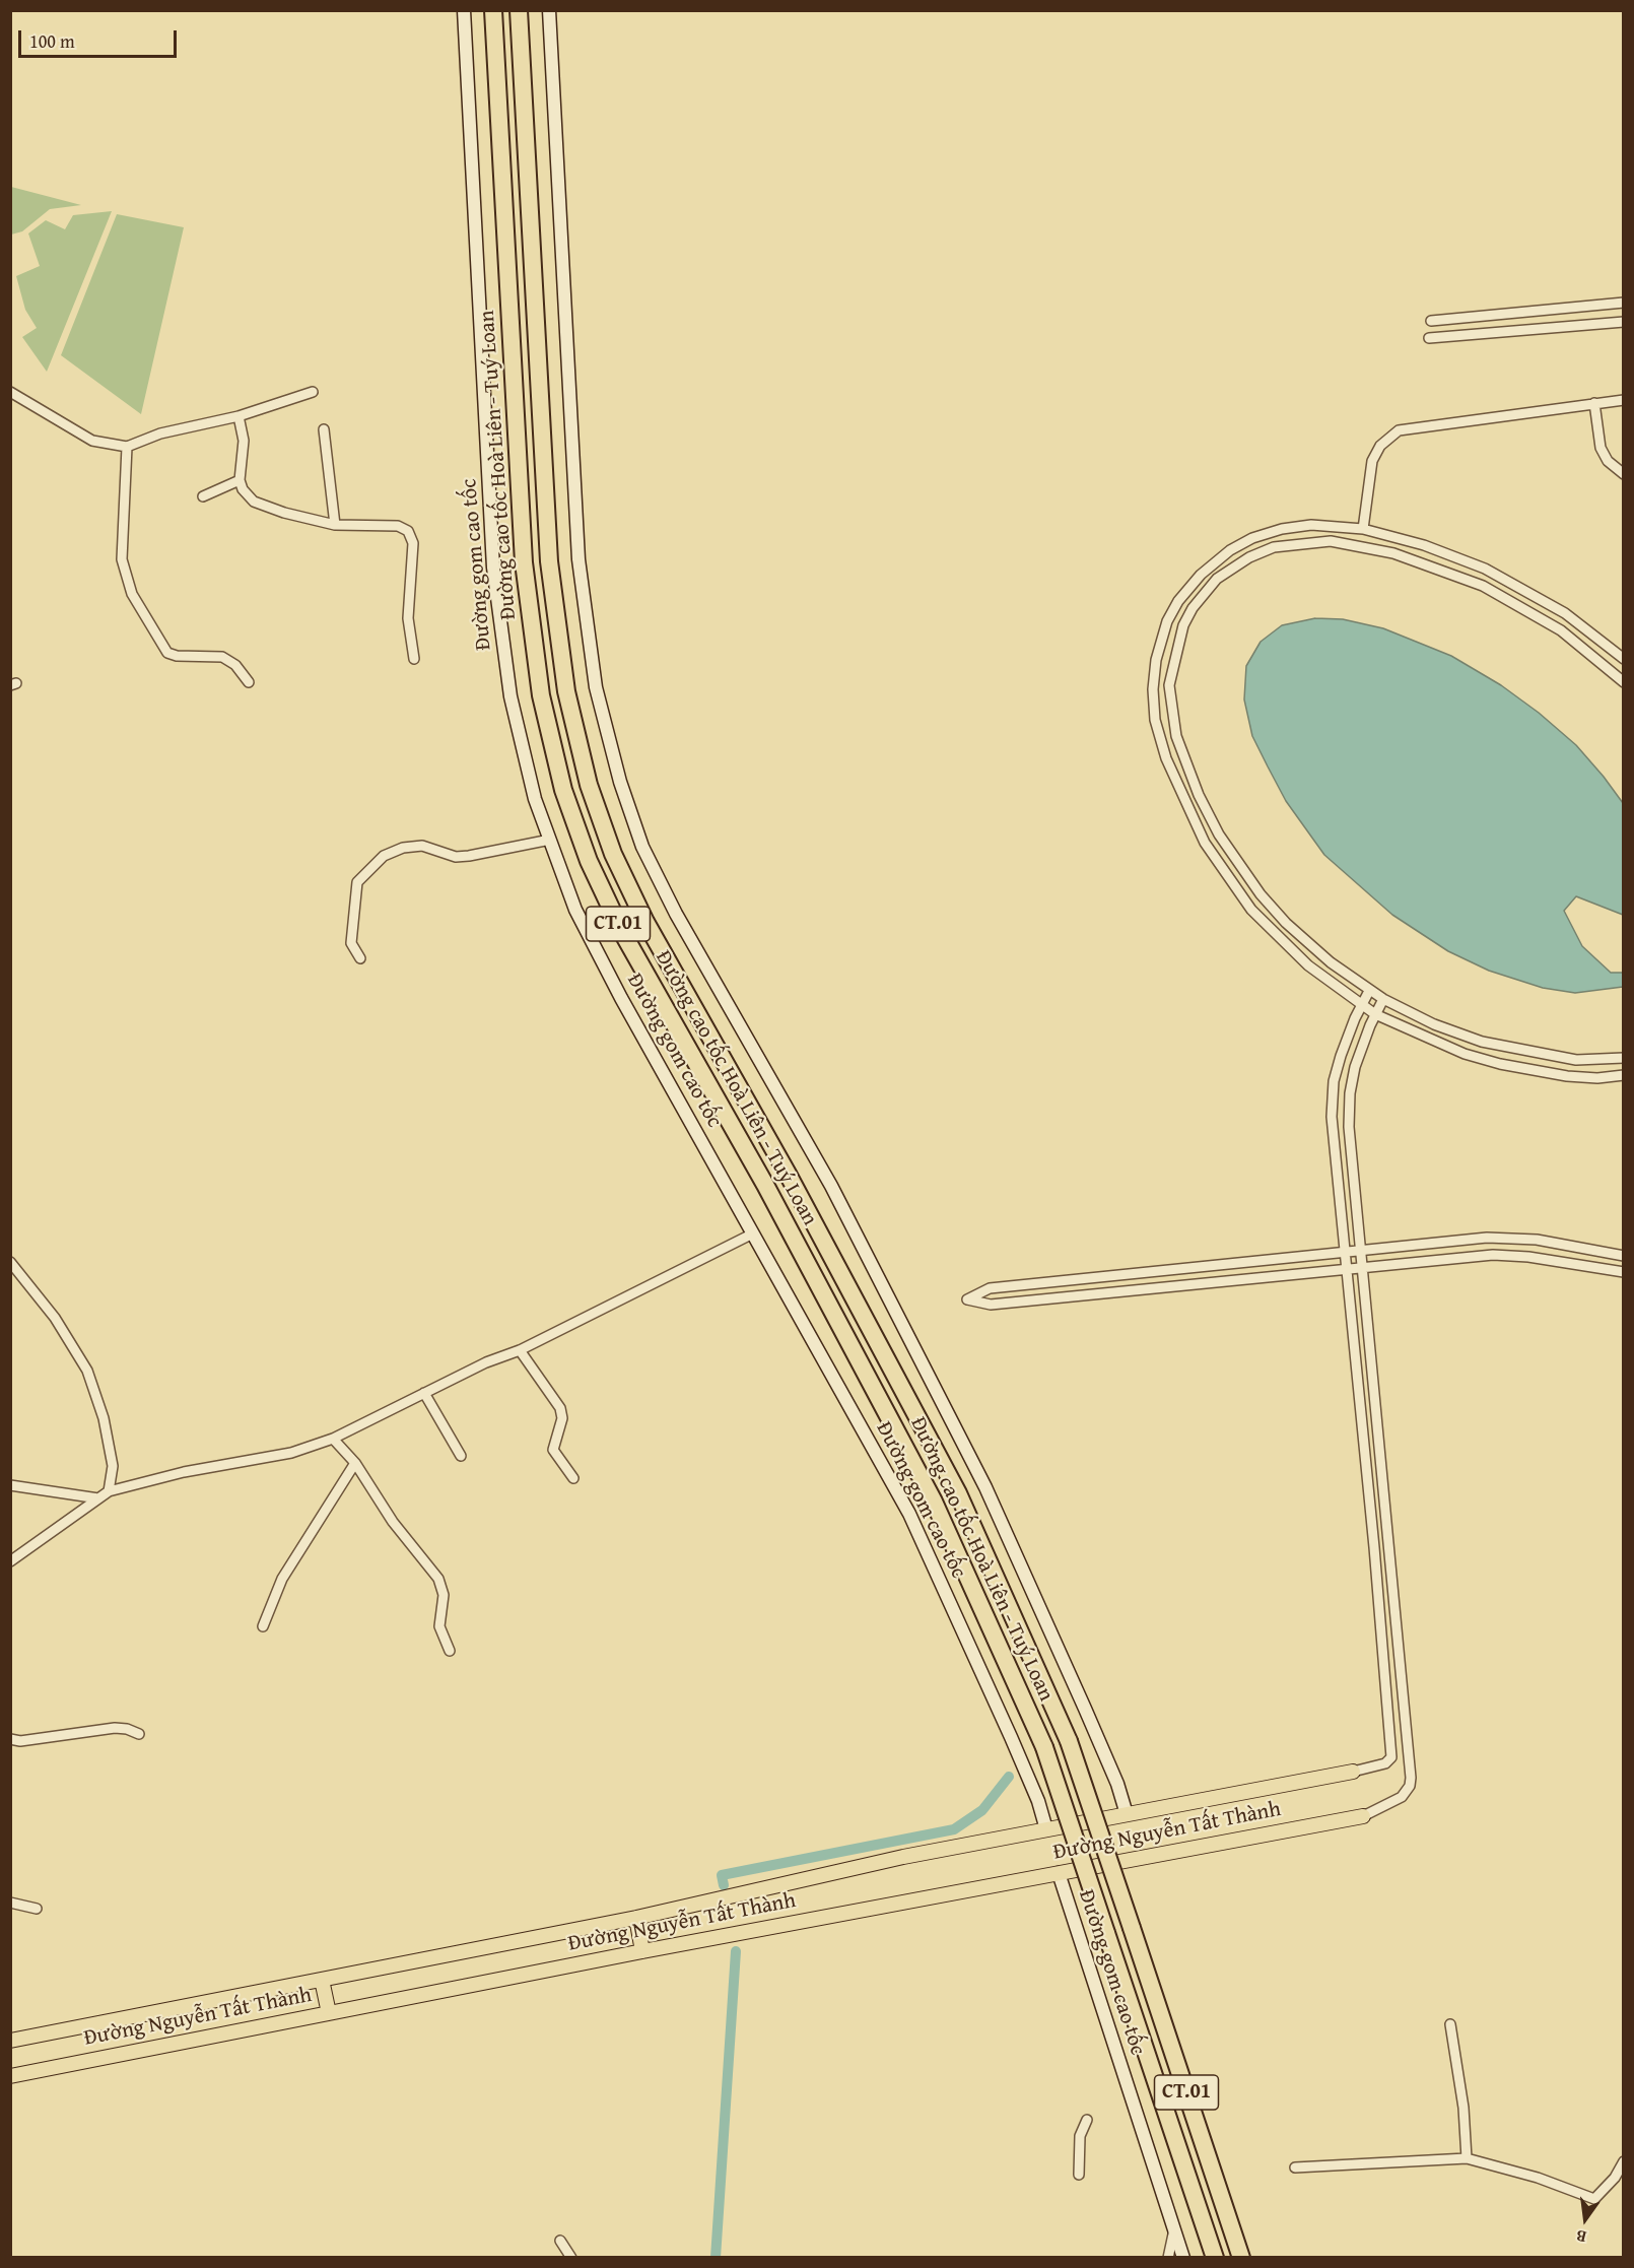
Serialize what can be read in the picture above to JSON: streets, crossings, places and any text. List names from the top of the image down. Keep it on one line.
{"streets":{"highway":["Đường cao tốc Hoà Liên - Tuý Loan","CT.01"],"main road":["Đường gom cao tốc","Đường Nguyễn Tất Thành"]},"crossings":[["Đường gom cao tốc","Đường Nguyễn Tất Thành"]],"scale_bar":"100 m","north":"bottom"}
